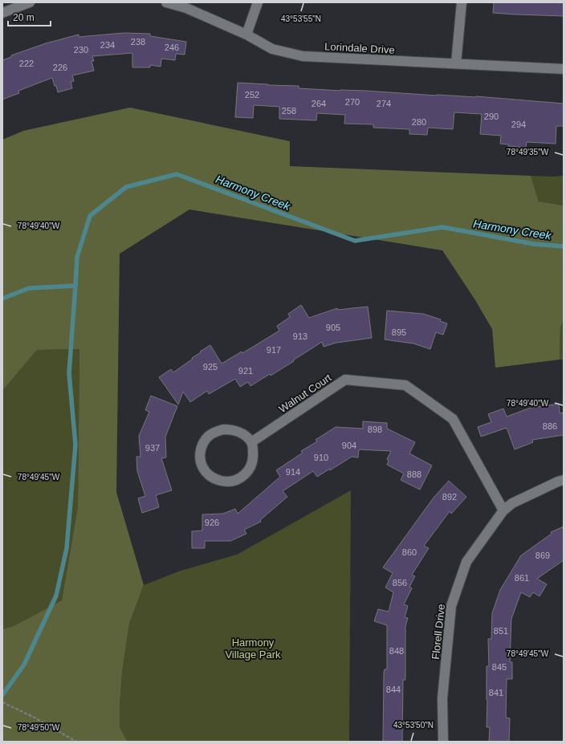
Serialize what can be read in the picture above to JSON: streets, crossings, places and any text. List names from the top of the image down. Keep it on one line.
{"streets":{"street":["Lorindale Drive","Walnut Court","Florell Drive"]},"crossings":[["Walnut Court","Florell Drive"]],"water":["Harmony Creek"],"parks":["Harmony Village Park"],"house_numbers":["238","234","246","230","222","226","252","270","264","274","258","290","280","294","905","895","913","917","925","921","886","898","904","937","910","914","888","892","926","860","869","861","856","851","848","845","844","841"],"scale_bar":"20 m","coordinates":["43°53'55\"N","78°49'35\"W","78°49'40\"W","78°49'45\"W","43°53'50\"N","78°49'50\"W"]}
